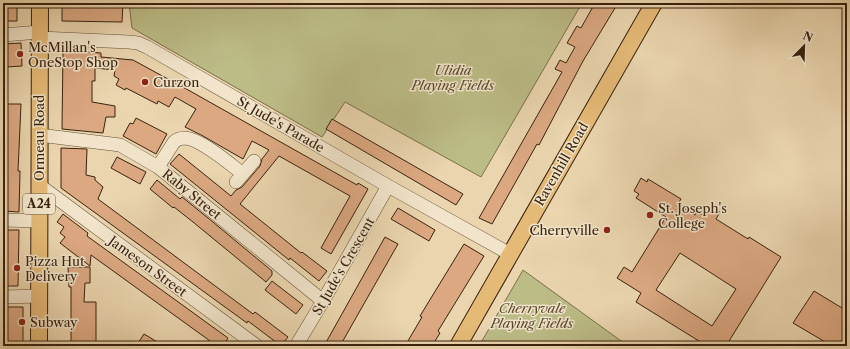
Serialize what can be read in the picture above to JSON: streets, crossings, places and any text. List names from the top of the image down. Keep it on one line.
{"streets":{"main road":["Ormeau Road","Ravenhill Road","A24"],"street":["St Jude's Parade","Raby Street","Jameson Street","St Jude's Crescent"]},"crossings":[["St Jude's Parade","Ormeau Road"],["St Jude's Parade","Ravenhill Road"],["St Jude's Parade","St Jude's Crescent"],["Ormeau Road","Raby Street"],["Ormeau Road","Jameson Street"],["Raby Street","St Jude's Crescent"]],"parks":["Ulidia Playing Fields","Cherryvale Playing Fields"],"places":["McMillan's OneStop Shop","Curzon","St. Joseph's College","Cherryville","Pizza Hut Delivery","Subway"],"north":"top right"}
